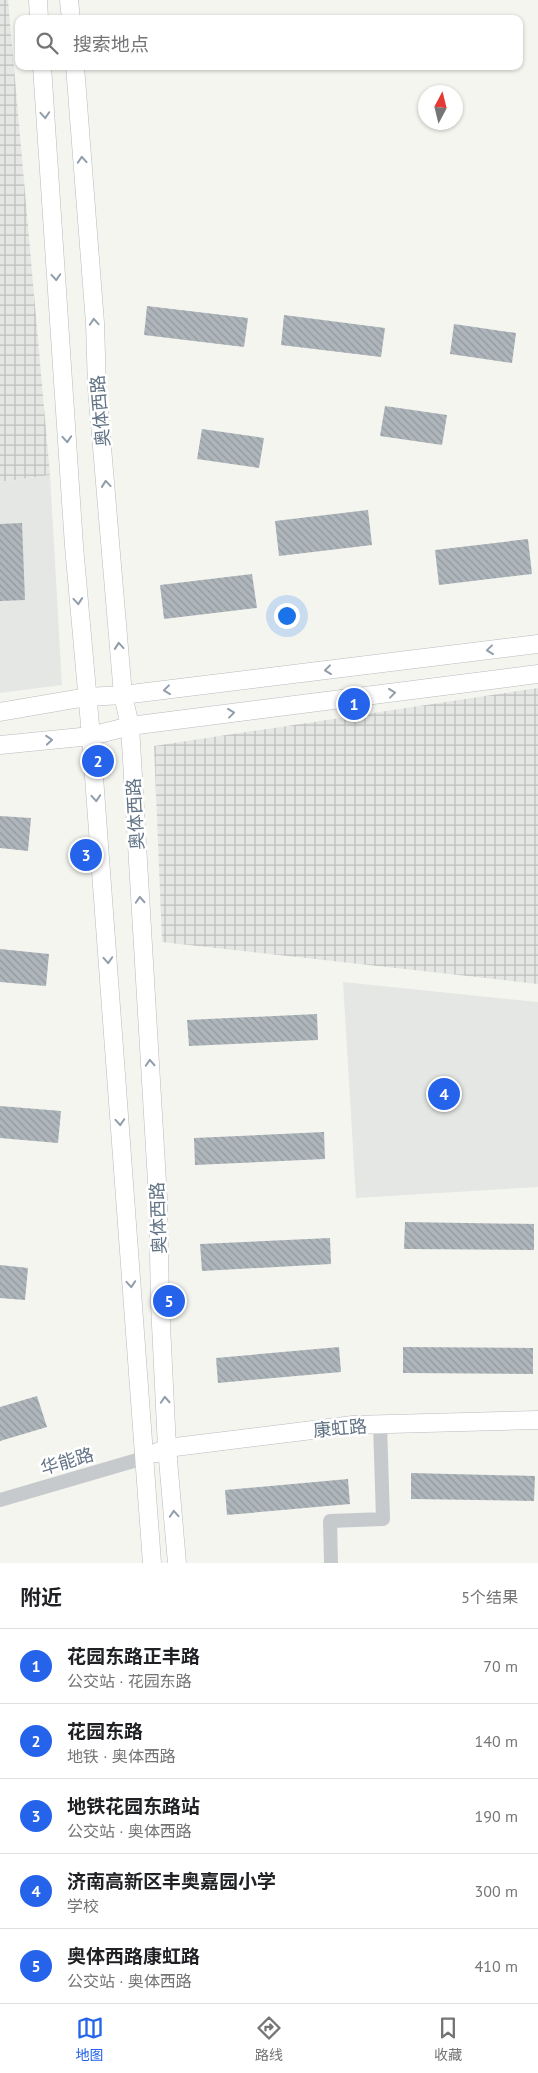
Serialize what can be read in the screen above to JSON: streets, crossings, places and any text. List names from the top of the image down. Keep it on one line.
{"streets":{"main road":["奥体西路","康虹路"],"street":["华能路"]},"crossings":[["奥体西路","康虹路"],["奥体西路","华能路"],["康虹路","华能路"]],"north":"top","page":{"search":"搜索地点","pins":["1","2","3","4","5"],"heading":["附近","5个结果"],"list":[{"mark":"1","name":"花园东路正丰路","note":"公交站 · 花园东路","value":"70 m"},{"mark":"2","name":"花园东路","note":"地铁 · 奥体西路","value":"140 m"},{"mark":"3","name":"地铁花园东路站","note":"公交站 · 奥体西路","value":"190 m"},{"mark":"4","name":"济南高新区丰奥嘉园小学","note":"学校","value":"300 m"},{"mark":"5","name":"奥体西路康虹路","note":"公交站 · 奥体西路","value":"410 m"}],"nav":["地图","路线","收藏"]}}
